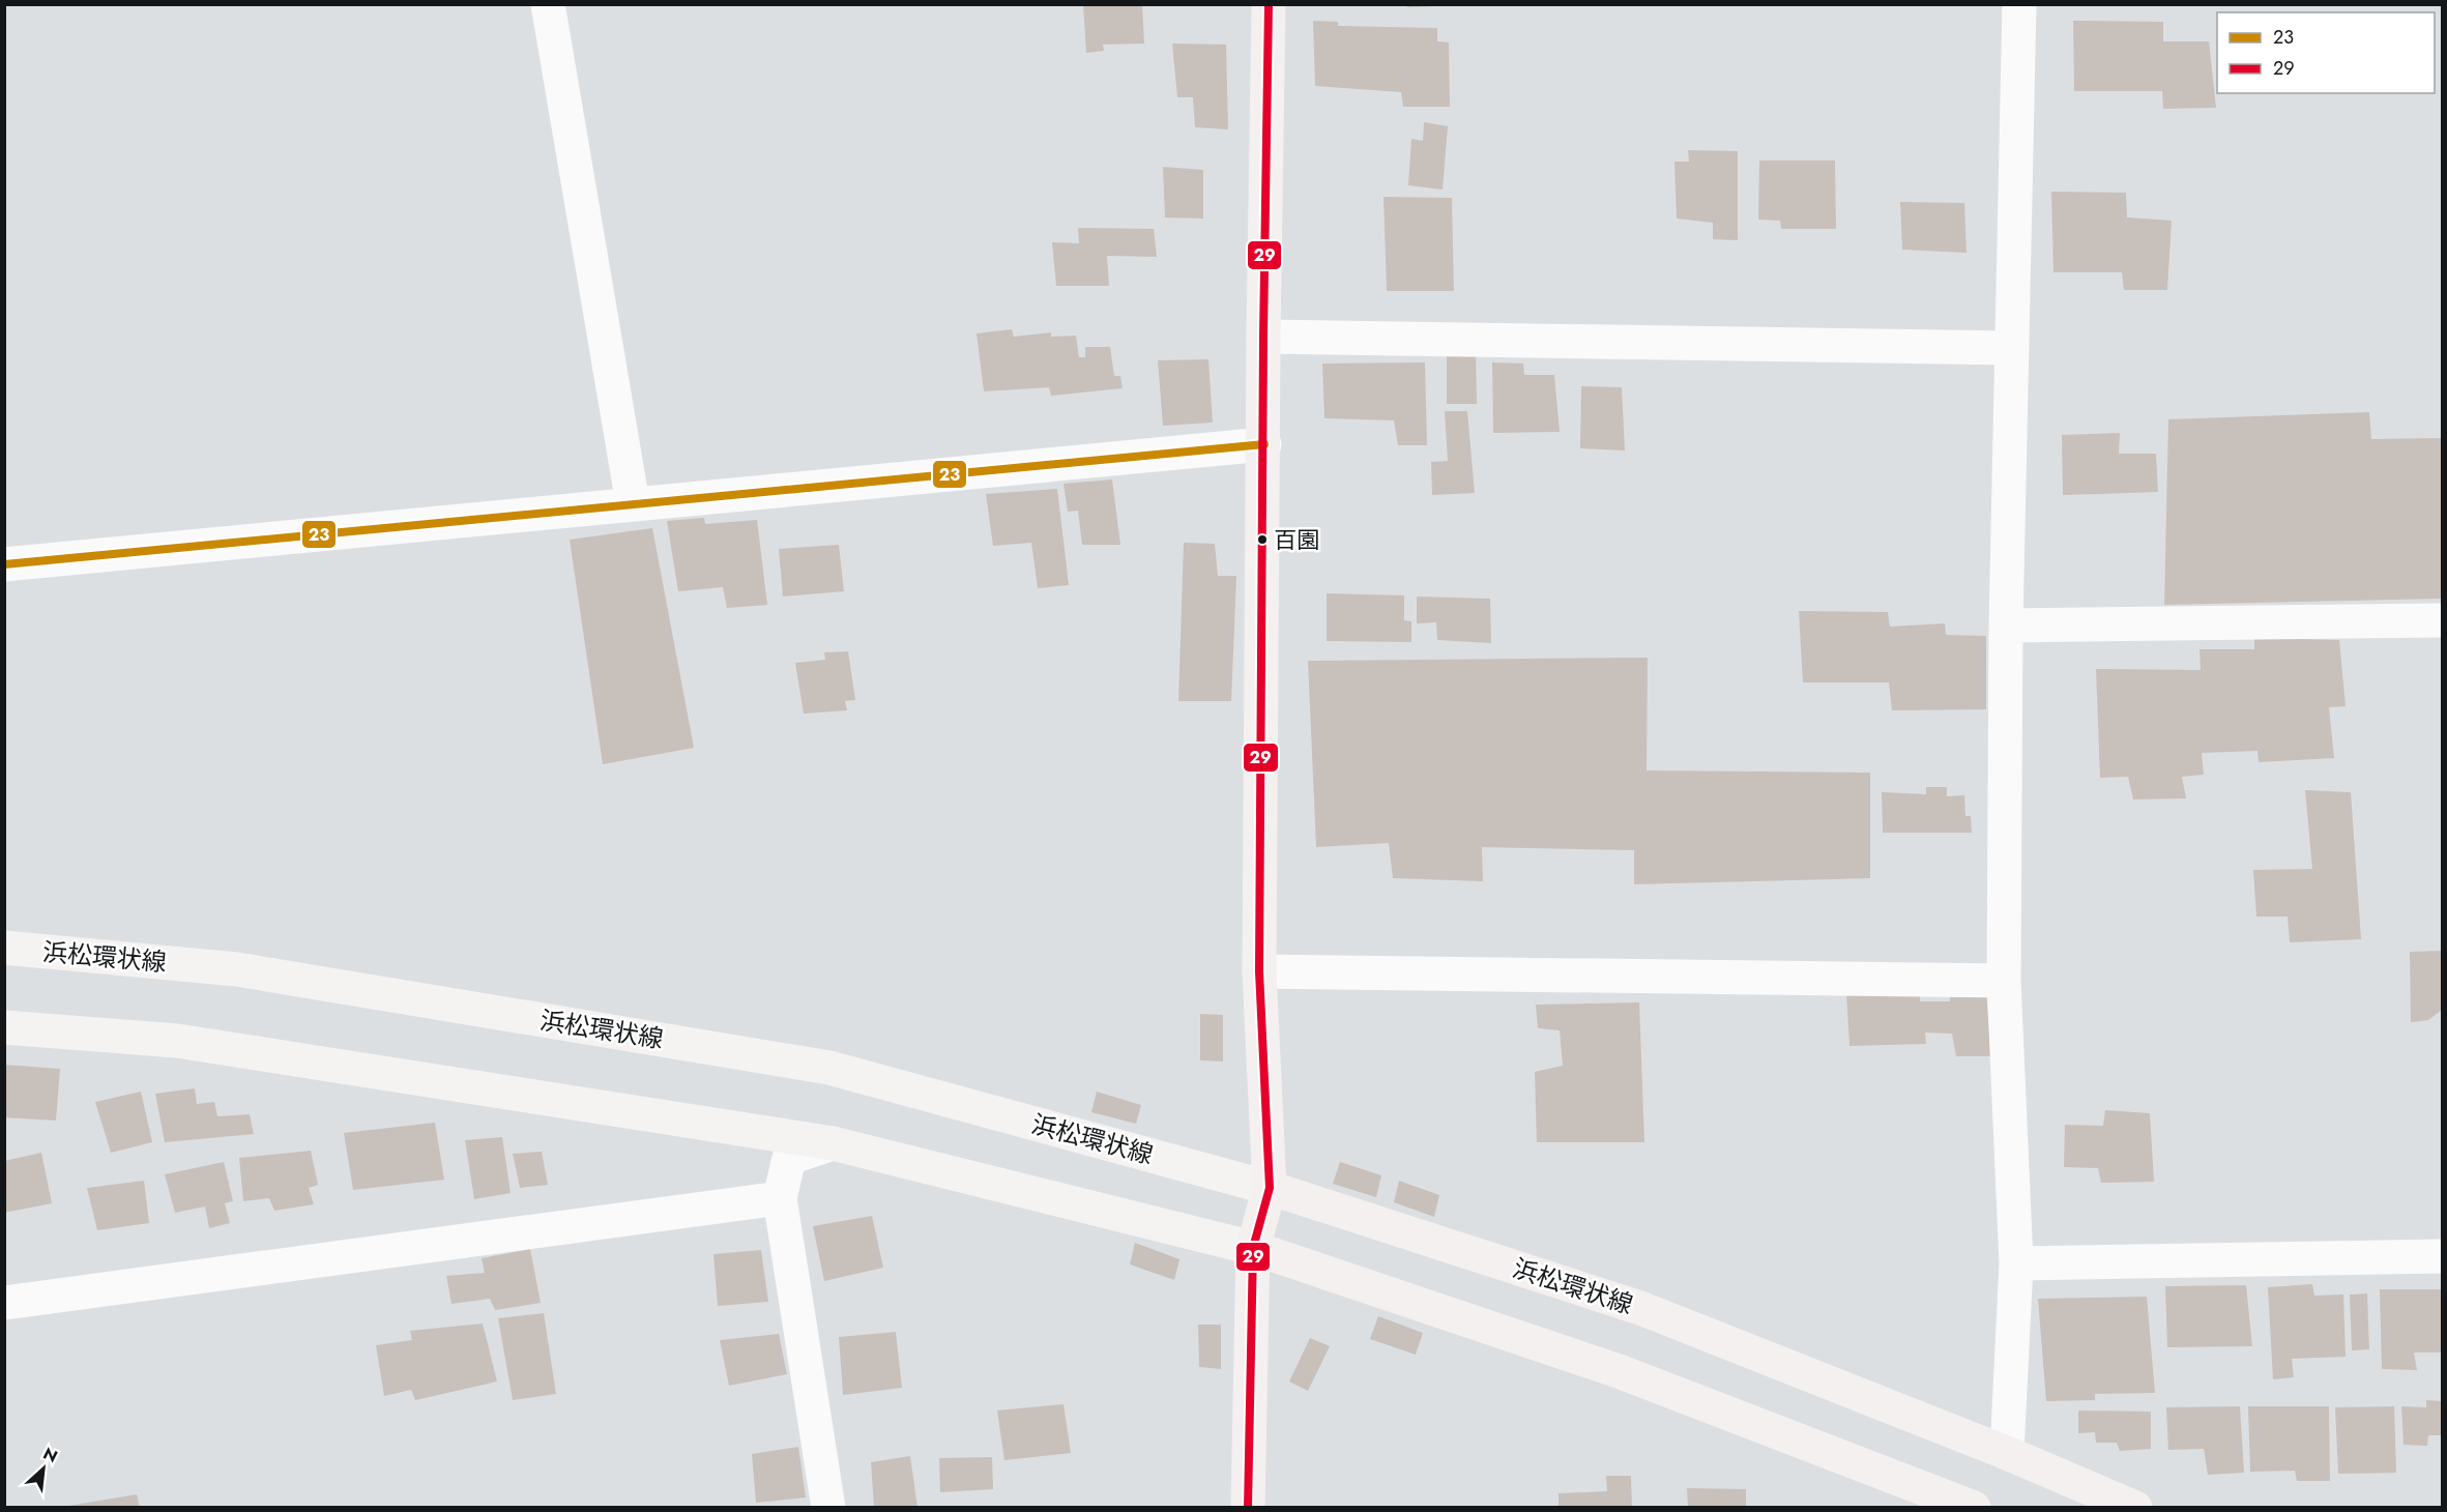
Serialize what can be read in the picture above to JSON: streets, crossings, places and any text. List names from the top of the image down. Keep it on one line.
{"streets":{"highway":["浜松環状線"]},"places":["百園"],"lines":["transit line 29","transit line 23"],"legend":["23","29"],"north":"top right"}
